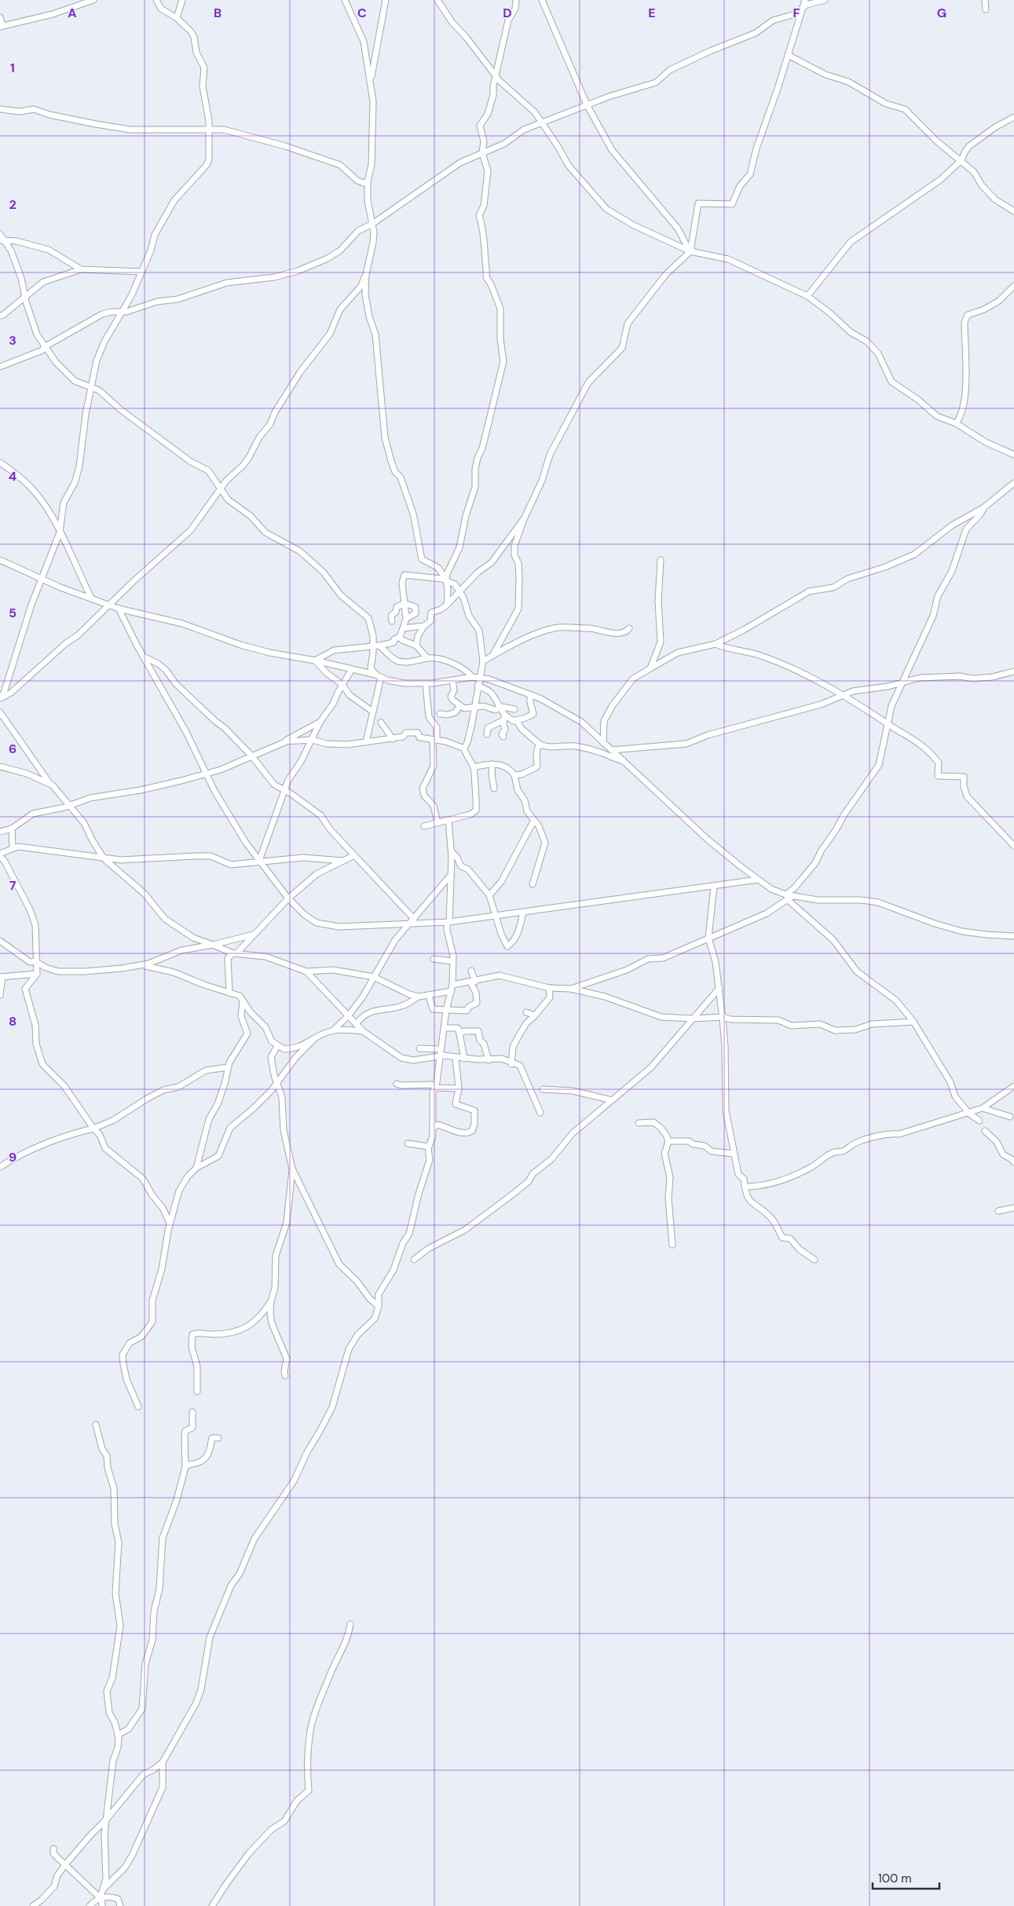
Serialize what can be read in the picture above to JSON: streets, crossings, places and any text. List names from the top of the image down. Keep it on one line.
{"scale_bar":"100 m","grid":{"columns":["A","B","C","D","E","F","G"],"rows":["1","2","3","4","5","6","7","8","9"]}}
